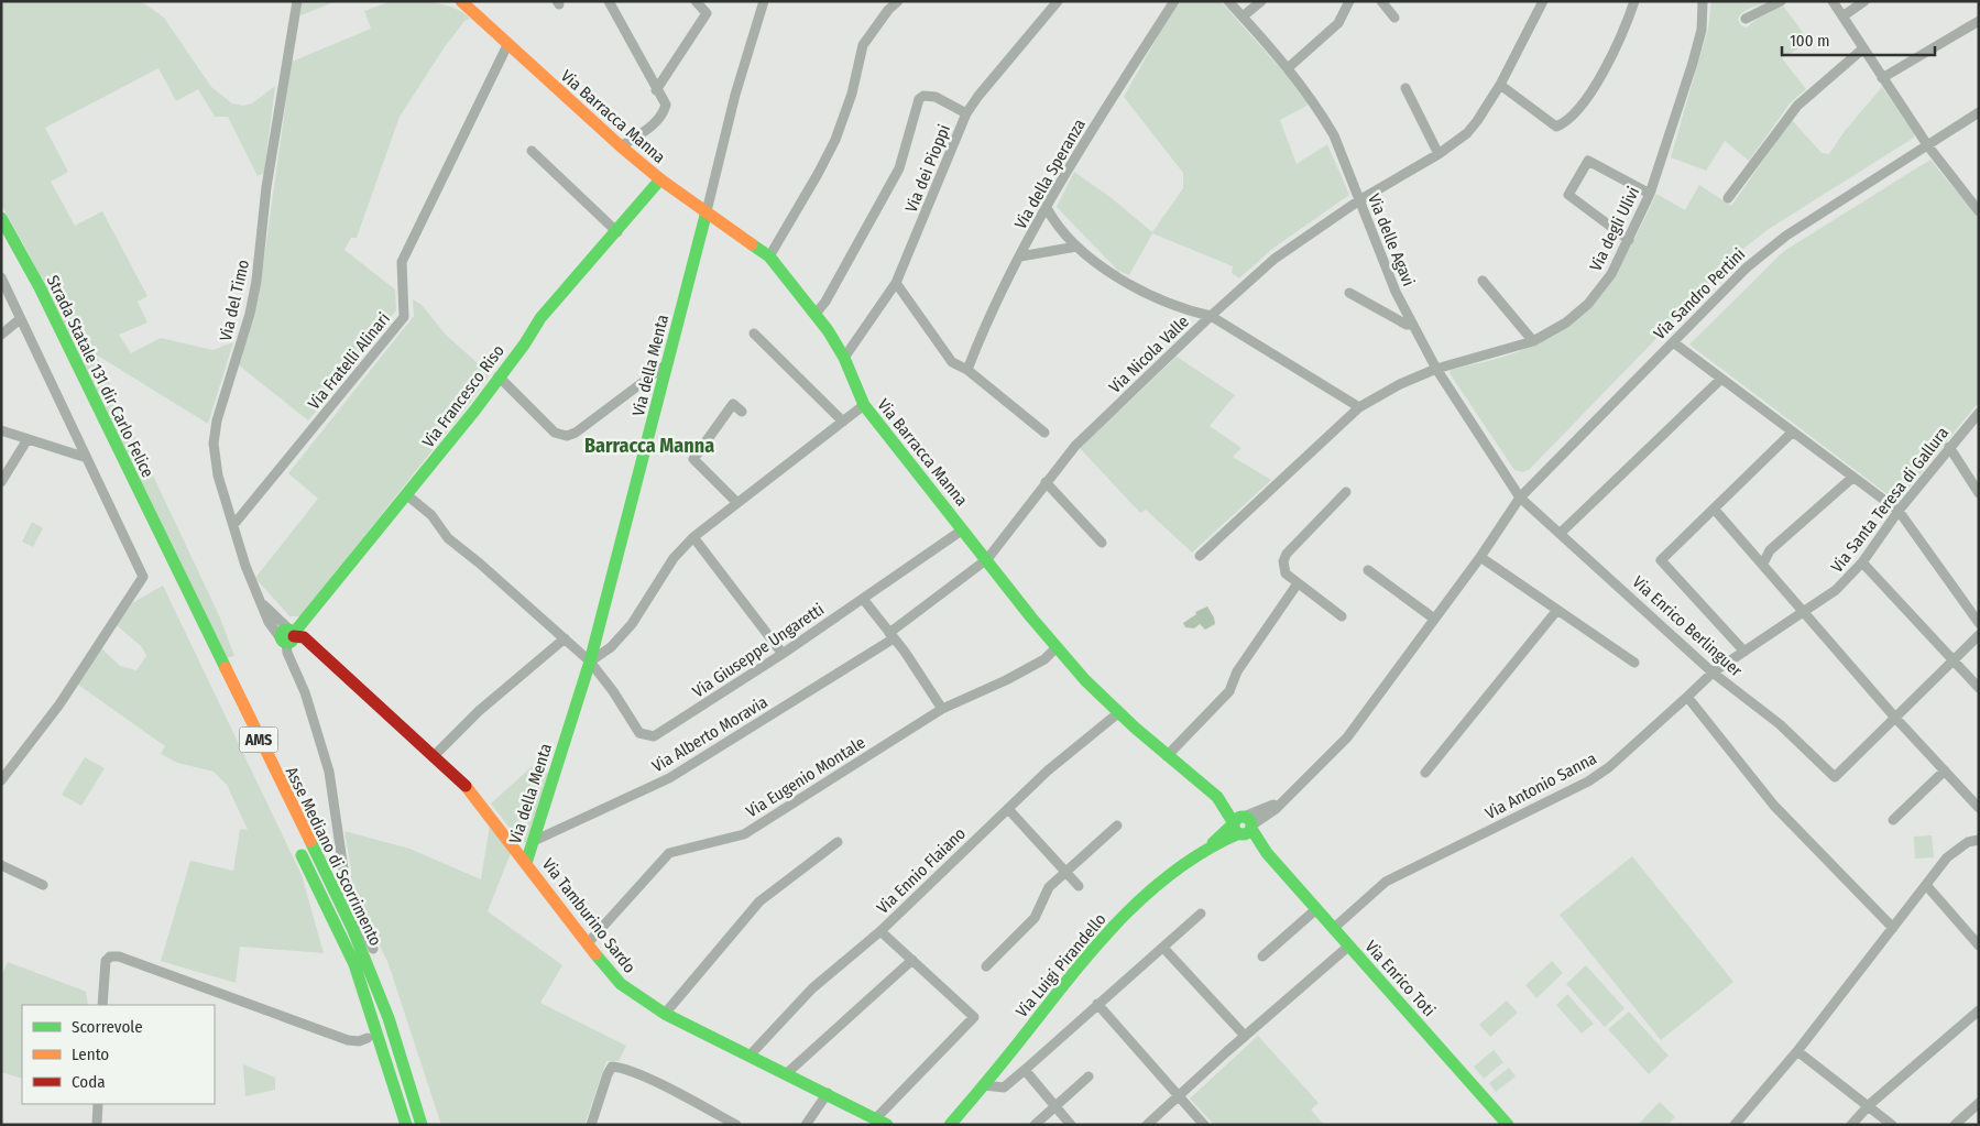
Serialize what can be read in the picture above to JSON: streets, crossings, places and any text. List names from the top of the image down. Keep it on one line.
{"streets":{"main road":["Via Barracca Manna","Via della Menta","Strada Statale 131 dir Carlo Felice","Via Francesco Riso","AMS","Asse Mediano di Scorrimento","Via Tamburino Sardo","Via Luigi Pirandello","Via Enrico Toti"],"street":["Via dei Pioppi","Via della Speranza","Via degli Ulivi","Via delle Agavi","Via Sandro Pertini","Via del Timo","Via Nicola Valle","Via Fratelli Alinari","Via Santa Teresa di Gallura","Via Enrico Berlinguer","Via Giuseppe Ungaretti","Via Alberto Moravia","Via Eugenio Montale","Via Antonio Sanna","Via Ennio Flaiano"]},"crossings":[["Via Barracca Manna","Via dei Pioppi"],["Via Barracca Manna","Via Sandro Pertini"],["Via Barracca Manna","Via Nicola Valle"],["Via Barracca Manna","Via Fratelli Alinari"],["Via Barracca Manna","Via della Menta"],["Via Barracca Manna","Via Francesco Riso"],["Via Barracca Manna","Via Giuseppe Ungaretti"],["Via Barracca Manna","Via Alberto Moravia"],["Via Barracca Manna","Via Eugenio Montale"],["Via Barracca Manna","Via Ennio Flaiano"],["Via Barracca Manna","Via Luigi Pirandello"],["Via Barracca Manna","Via Enrico Toti"],["Via degli Ulivi","Via delle Agavi"],["Via delle Agavi","Via Sandro Pertini"],["Via delle Agavi","Via Nicola Valle"],["Via delle Agavi","Via Enrico Berlinguer"],["Via Sandro Pertini","Via Enrico Berlinguer"],["Via Sandro Pertini","Via Luigi Pirandello"],["Via Sandro Pertini","Via Enrico Toti"],["Via del Timo","Via Fratelli Alinari"],["Via del Timo","Via Francesco Riso"],["Via del Timo","Via Tamburino Sardo"],["Via Nicola Valle","Via Alberto Moravia"],["Via della Menta","Via Giuseppe Ungaretti"],["Via della Menta","Via Alberto Moravia"],["Via della Menta","Via Tamburino Sardo"],["Strada Statale 131 dir Carlo Felice","Asse Mediano di Scorrimento"],["Via Francesco Riso","Via Giuseppe Ungaretti"],["Via Francesco Riso","Via Tamburino Sardo"],["Via Santa Teresa di Gallura","Via Enrico Berlinguer"],["Via Santa Teresa di Gallura","Via Antonio Sanna"],["Via Eugenio Montale","Via Tamburino Sardo"],["Via Antonio Sanna","Via Enrico Toti"],["Via Ennio Flaiano","Via Tamburino Sardo"],["Via Luigi Pirandello","Via Enrico Toti"]],"districts":["Barracca Manna"],"legend":["Scorrevole","Lento","Coda"],"scale_bar":"100 m"}
